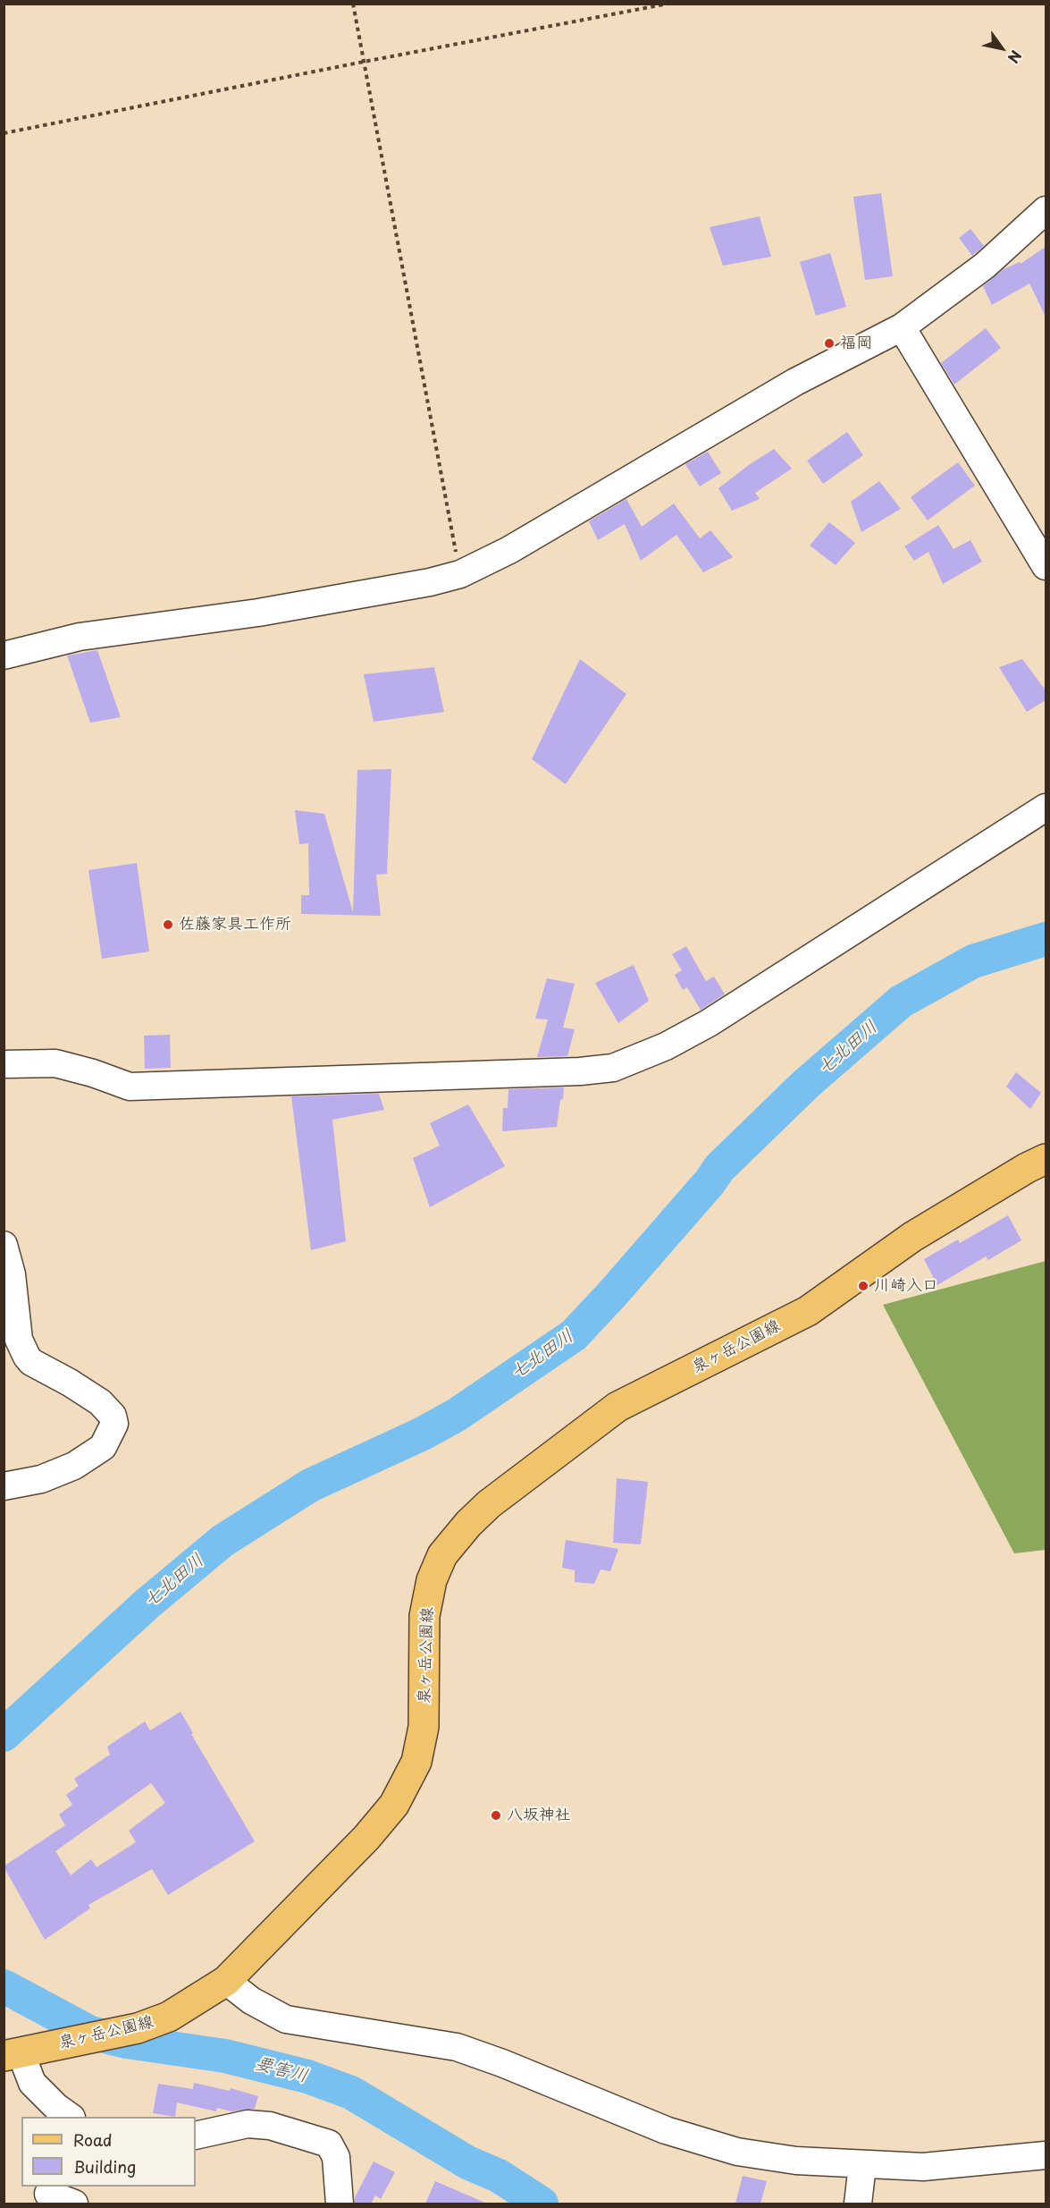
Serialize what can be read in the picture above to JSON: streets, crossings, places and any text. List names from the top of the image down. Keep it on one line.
{"streets":{"main road":["泉ヶ岳公園線"]},"water":["七北田川","要害川"],"places":["福岡","佐藤家具工作所","川崎入口","八坂神社"],"legend":["Road","Building"],"north":"bottom right"}
